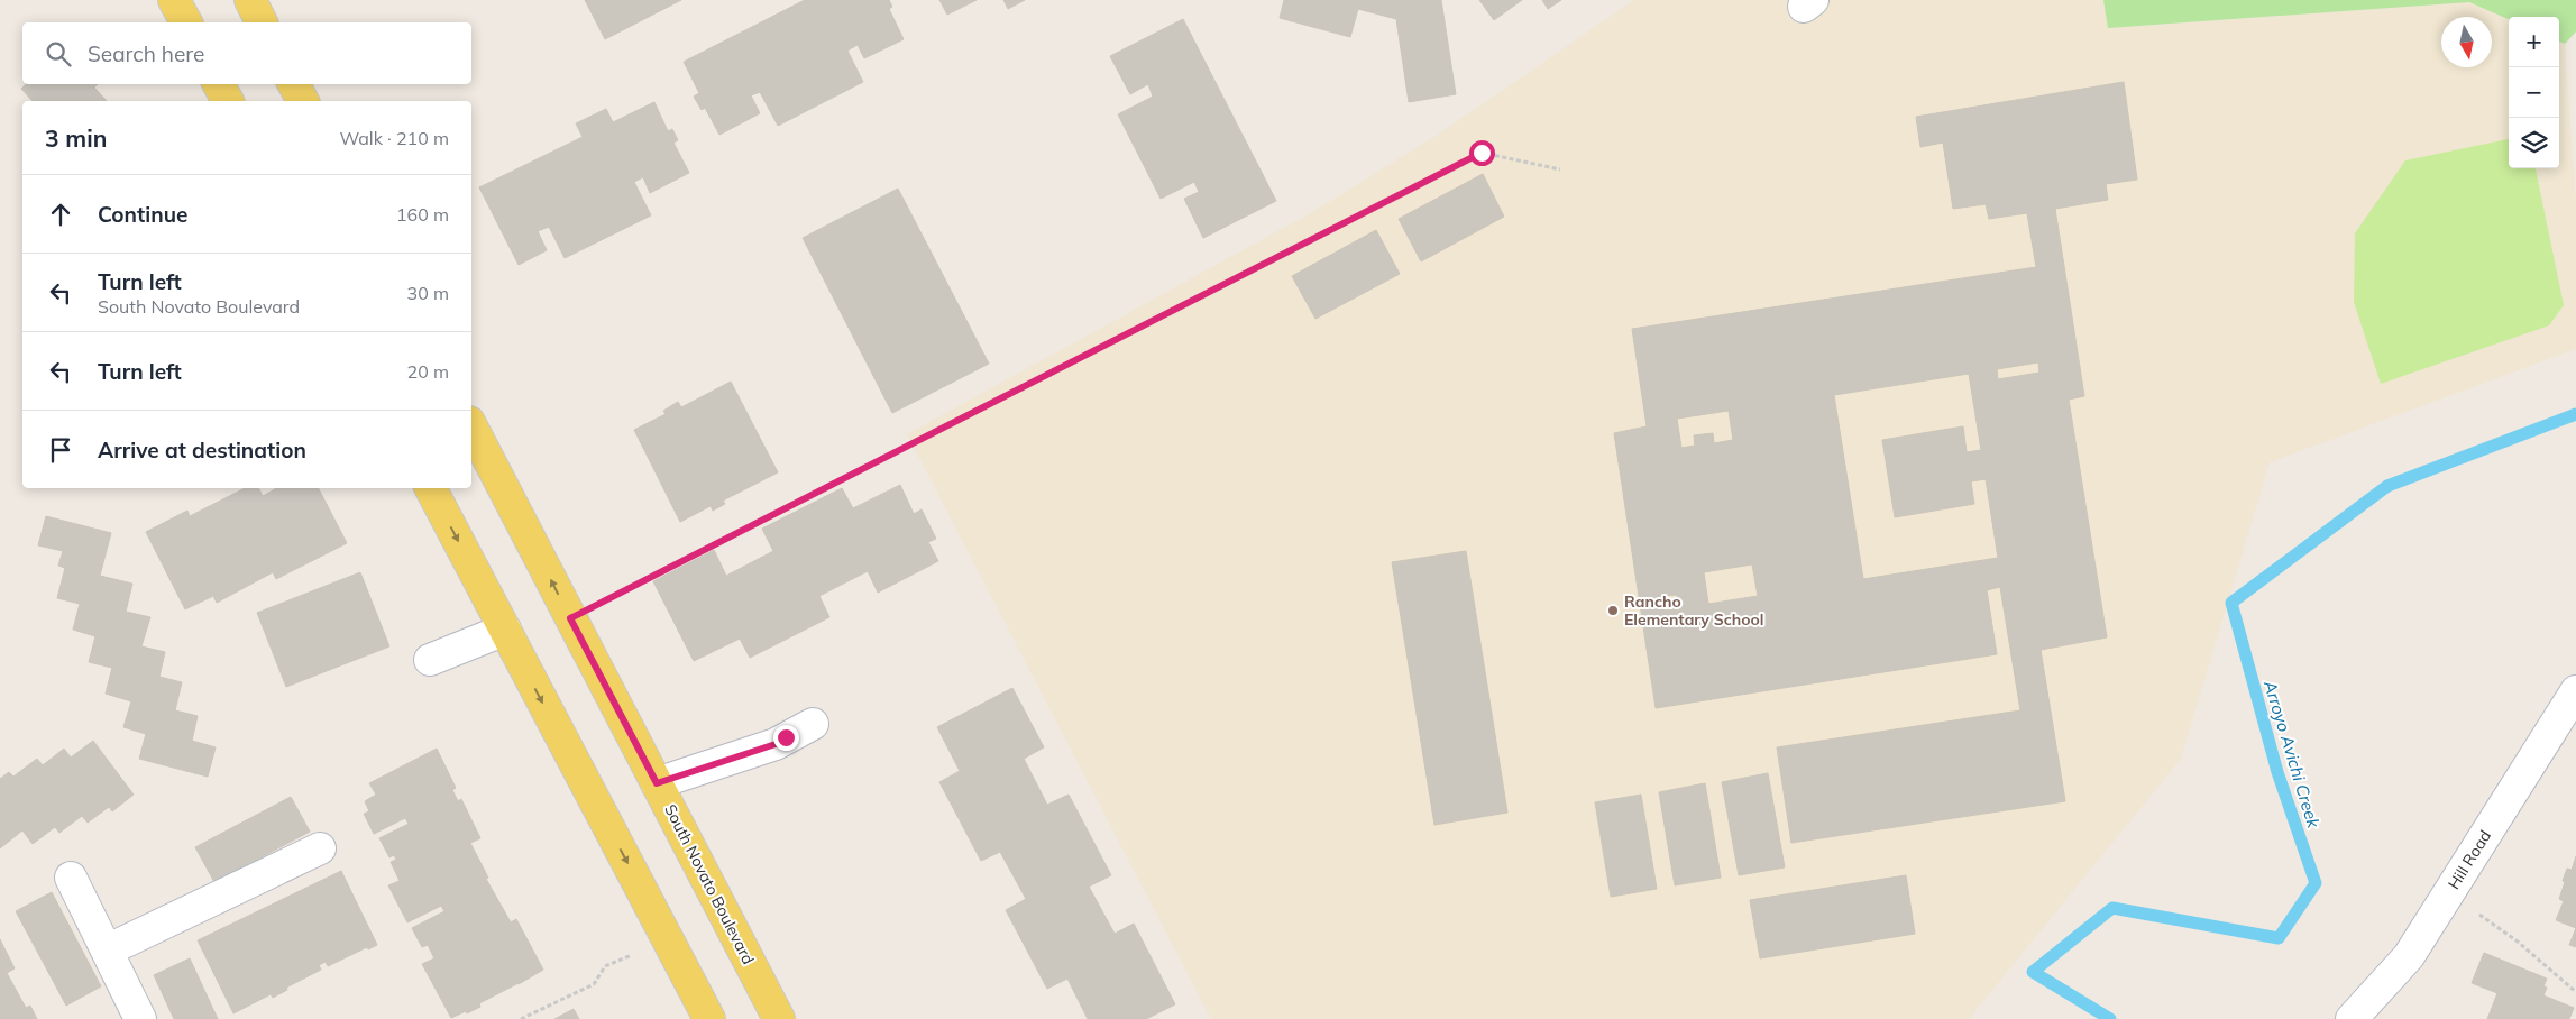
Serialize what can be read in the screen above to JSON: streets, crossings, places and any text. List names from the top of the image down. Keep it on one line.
{"streets":{"main road":["South Novato Boulevard"],"street":["Hill Road"]},"water":["Arroyo Avichi Creek"],"places":["Rancho Elementary School"],"north":"bottom","page":{"map_buttons":["+","−"],"search":"Search here","heading":["3 min","Walk · 210 m"],"list":[["Continue","160 m"],["Turn left","South Novato Boulevard","30 m"],["Turn left","20 m"],"Arrive at destination"]}}
